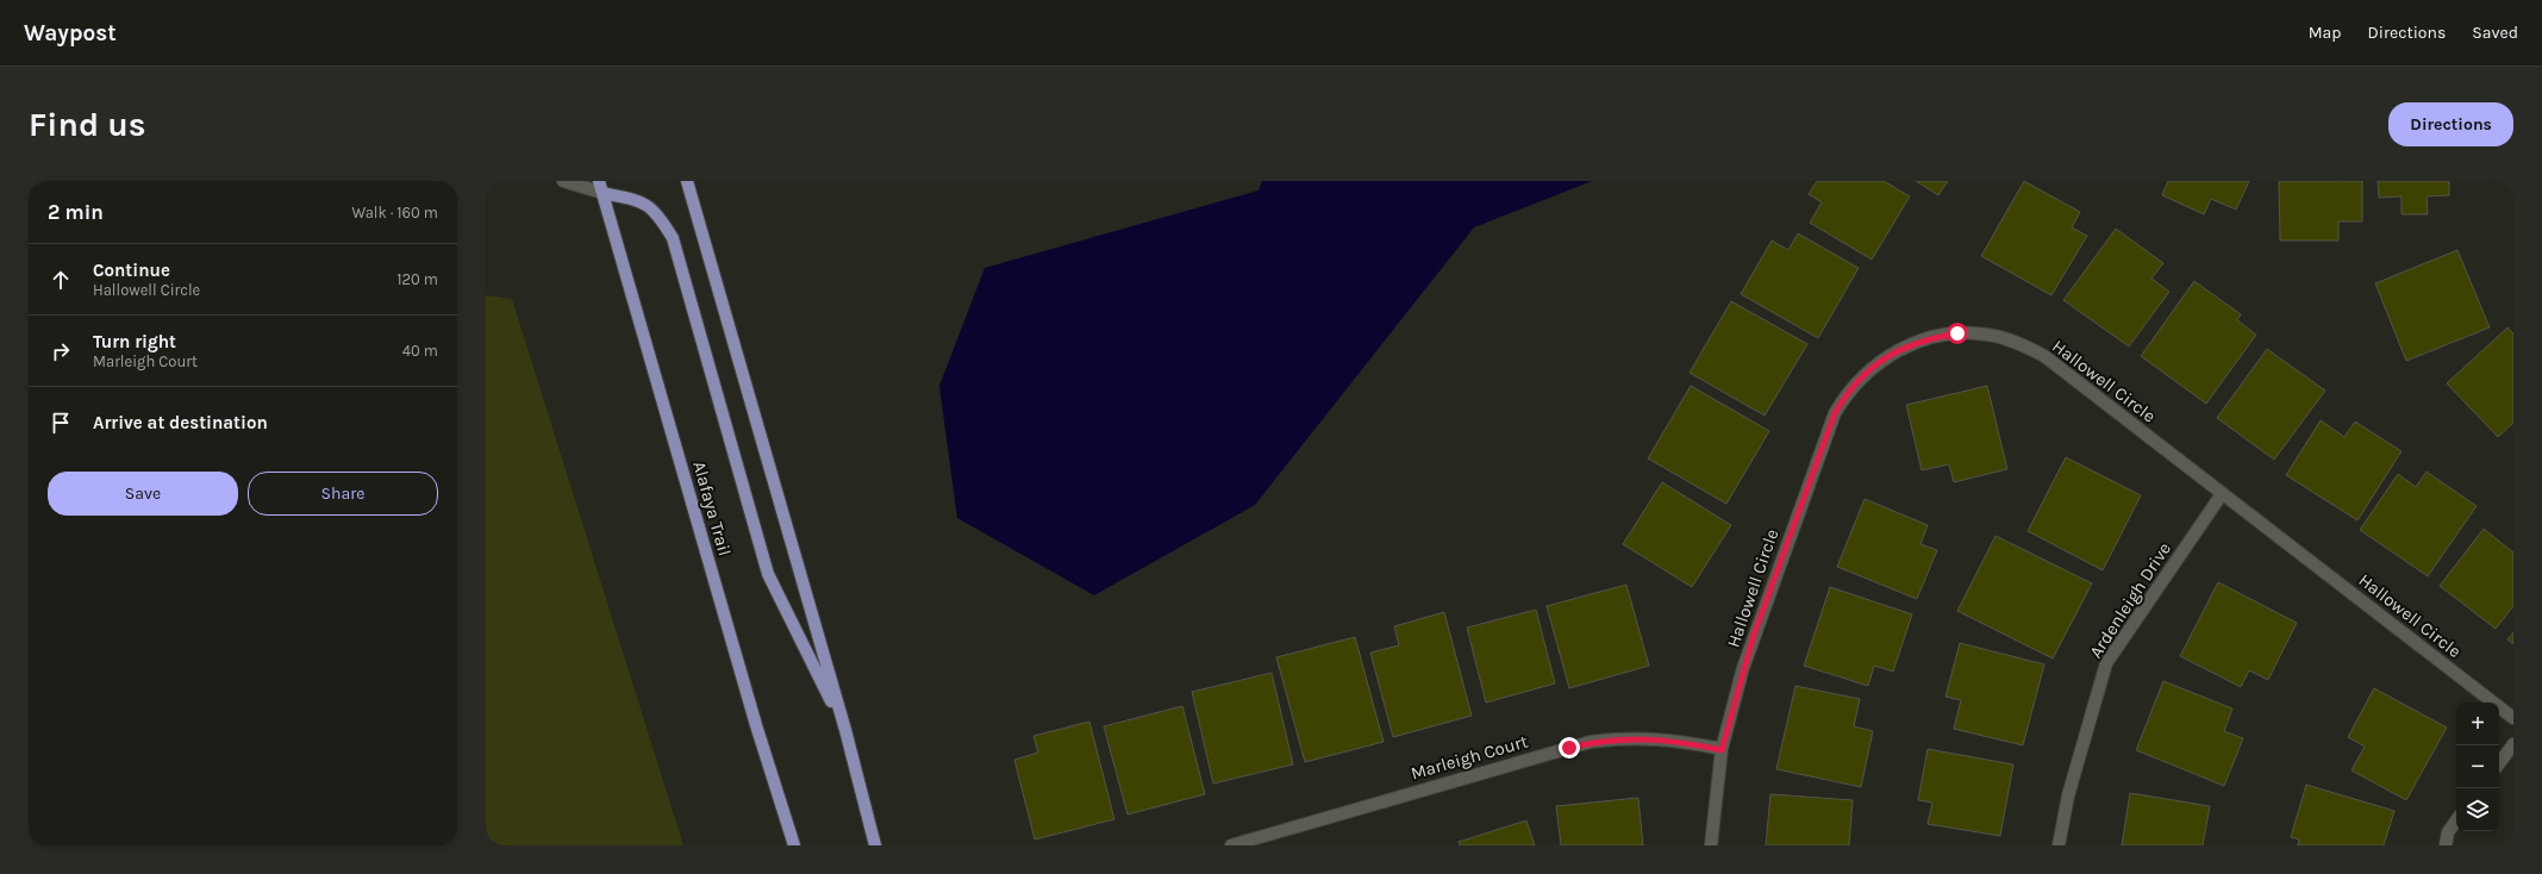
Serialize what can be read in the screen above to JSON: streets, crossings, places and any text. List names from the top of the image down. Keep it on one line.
{"streets":{"main road":["Alafaya Trail"],"street":["Hallowell Circle","Ardenleigh Drive","Marleigh Court"]},"crossings":[["Hallowell Circle","Ardenleigh Drive"],["Hallowell Circle","Marleigh Court"]],"page":{"header":"Waypost","nav":["Map","Directions","Saved"],"buttons":["Directions",["Save","Share"]],"title":"Find us","heading":["2 min","Walk · 160 m"],"list":[["Continue","Hallowell Circle","120 m"],["Turn right","Marleigh Court","40 m"],"Arrive at destination"],"map_buttons":["+","−"]}}
